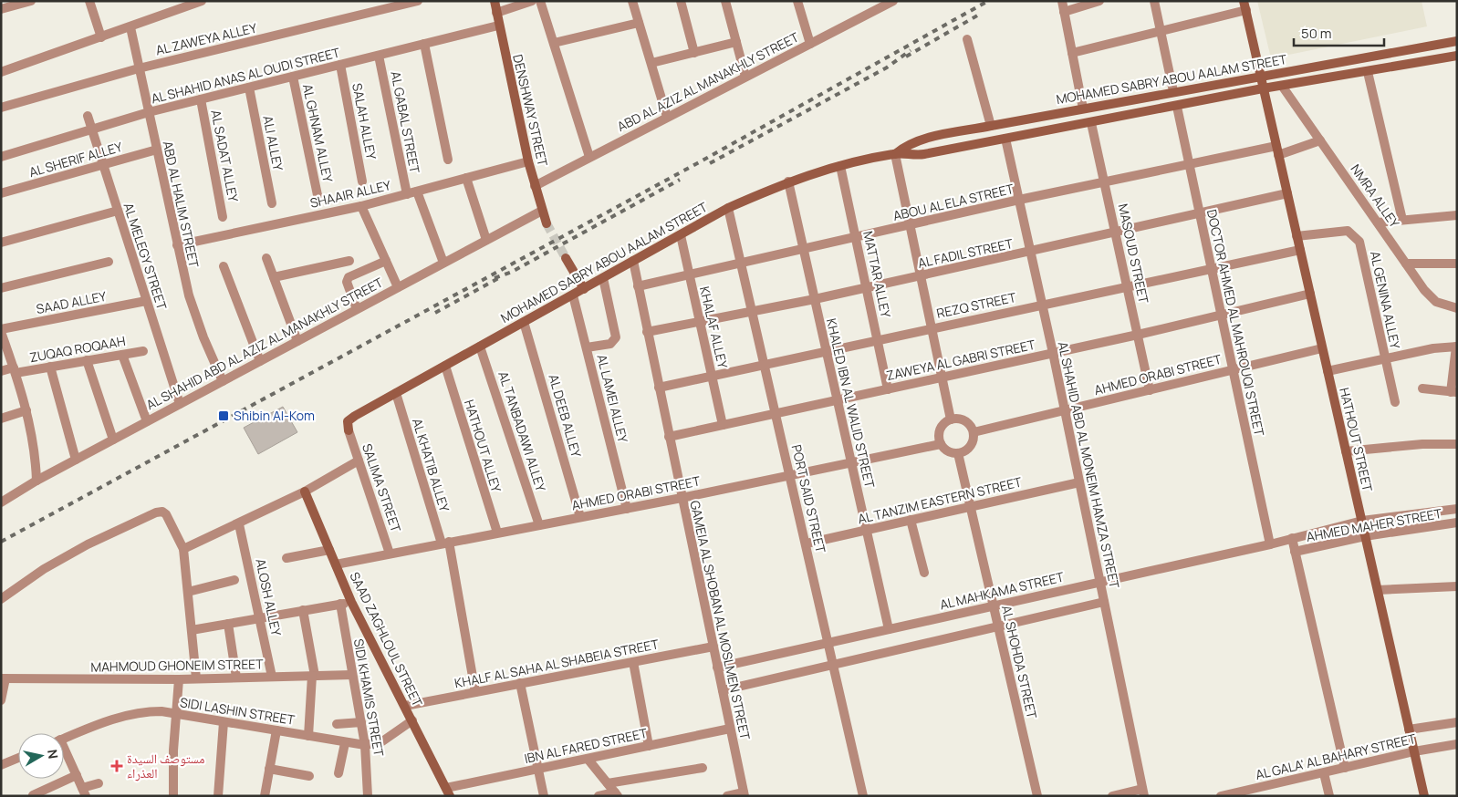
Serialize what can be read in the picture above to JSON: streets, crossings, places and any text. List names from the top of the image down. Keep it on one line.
{"streets":{"street":["AL ZAWEYA ALLEY","AL SHAHID ANAS AL OUDI STREET","MOHAMED SABRY ABOU AALAM STREET","ABD AL AZIZ AL MANAKHLY STREET","DENSHWAY STREET","SALAH ALLEY","AL GABAL STREET","AL GHNAM ALLEY","ALI ALLEY","AL SADAT ALLEY","AL SHERIF ALLEY","SHAAIR ALLEY","NMRA ALLEY","ABOU AL ELA STREET","ABD AL HALIM STREET","AL FADIL STREET","MASOUD STREET","AL MELEGY STREET","MATTAR ALLEY","AL GENINA ALLEY","SAAD ALLEY","REZQ STREET","DOCTOR AHMED AL MAHROUQI STREET","KHALAF ALLEY","AL SHAHID ABD AL AZIZ AL MANAKHLY STREET","ZUQAQ ROQAAH","ZAWEYA AL GABRI STREET","AHMED ORABI STREET","AL LAMEI ALLEY","KHALED IBN AL WALID STREET","AL DEEB ALLEY","AL TANBADAWI ALLEY","HATHOUT STREET","HATHOUT ALLEY","AL KHATIB ALLEY","AL SHAHID ABD AL MONEIM HAMZA STREET","SALIMA STREET","PORT SAID STREET","AL TANZIM EASTERN STREET","AHMED MAHER STREET","AL MAHKAMA STREET","ALOSH ALLEY","GAMEIA AL SHOBAN AL MOSLMEN STREET","SAAD ZAGHLOUL STREET","AL SHOHDA STREET","KHALF AL SAHA AL SHABEIA STREET","MAHMOUD GHONEIM STREET","SIDI KHAMIS STREET","SIDI LASHIN STREET","IBN AL FARED STREET","AL GALA' AL BAHARY STREET"]},"crossings":[["AL ZAWEYA ALLEY","ABD AL HALIM STREET"],["AL SHAHID ANAS AL OUDI STREET","DENSHWAY STREET"],["AL SHAHID ANAS AL OUDI STREET","SALAH ALLEY"],["AL SHAHID ANAS AL OUDI STREET","AL GABAL STREET"],["AL SHAHID ANAS AL OUDI STREET","AL GHNAM ALLEY"],["AL SHAHID ANAS AL OUDI STREET","ALI ALLEY"],["AL SHAHID ANAS AL OUDI STREET","AL SADAT ALLEY"],["AL SHAHID ANAS AL OUDI STREET","ABD AL HALIM STREET"],["AL SHAHID ANAS AL OUDI STREET","AL MELEGY STREET"],["MOHAMED SABRY ABOU AALAM STREET","NMRA ALLEY"],["MOHAMED SABRY ABOU AALAM STREET","MASOUD STREET"],["MOHAMED SABRY ABOU AALAM STREET","MATTAR ALLEY"],["MOHAMED SABRY ABOU AALAM STREET","DOCTOR AHMED AL MAHROUQI STREET"],["MOHAMED SABRY ABOU AALAM STREET","KHALAF ALLEY"],["MOHAMED SABRY ABOU AALAM STREET","AL LAMEI ALLEY"],["MOHAMED SABRY ABOU AALAM STREET","KHALED IBN AL WALID STREET"],["MOHAMED SABRY ABOU AALAM STREET","AL DEEB ALLEY"],["MOHAMED SABRY ABOU AALAM STREET","AL TANBADAWI ALLEY"],["MOHAMED SABRY ABOU AALAM STREET","HATHOUT STREET"],["MOHAMED SABRY ABOU AALAM STREET","HATHOUT ALLEY"],["MOHAMED SABRY ABOU AALAM STREET","AL KHATIB ALLEY"],["MOHAMED SABRY ABOU AALAM STREET","AL SHAHID ABD AL MONEIM HAMZA STREET"],["MOHAMED SABRY ABOU AALAM STREET","SALIMA STREET"],["MOHAMED SABRY ABOU AALAM STREET","PORT SAID STREET"],["MOHAMED SABRY ABOU AALAM STREET","GAMEIA AL SHOBAN AL MOSLMEN STREET"],["ABD AL AZIZ AL MANAKHLY STREET","DENSHWAY STREET"],["DENSHWAY STREET","SHAAIR ALLEY"],["DENSHWAY STREET","AL SHAHID ABD AL AZIZ AL MANAKHLY STREET"],["AL GABAL STREET","SHAAIR ALLEY"],["AL SHERIF ALLEY","ABD AL HALIM STREET"],["AL SHERIF ALLEY","AL MELEGY STREET"],["SHAAIR ALLEY","ABD AL HALIM STREET"],["NMRA ALLEY","ABOU AL ELA STREET"],["ABOU AL ELA STREET","MASOUD STREET"],["ABOU AL ELA STREET","MATTAR ALLEY"],["ABOU AL ELA STREET","DOCTOR AHMED AL MAHROUQI STREET"],["ABOU AL ELA STREET","KHALAF ALLEY"],["ABOU AL ELA STREET","KHALED IBN AL WALID STREET"],["ABOU AL ELA STREET","HATHOUT STREET"],["ABOU AL ELA STREET","AL SHAHID ABD AL MONEIM HAMZA STREET"],["ABOU AL ELA STREET","PORT SAID STREET"],["ABOU AL ELA STREET","GAMEIA AL SHOBAN AL MOSLMEN STREET"],["ABD AL HALIM STREET","AL SHAHID ABD AL AZIZ AL MANAKHLY STREET"],["AL FADIL STREET","MASOUD STREET"],["AL FADIL STREET","MATTAR ALLEY"],["AL FADIL STREET","DOCTOR AHMED AL MAHROUQI STREET"],["AL FADIL STREET","KHALAF ALLEY"],["AL FADIL STREET","KHALED IBN AL WALID STREET"],["AL FADIL STREET","HATHOUT STREET"],["AL FADIL STREET","AL SHAHID ABD AL MONEIM HAMZA STREET"],["AL FADIL STREET","PORT SAID STREET"],["AL FADIL STREET","GAMEIA AL SHOBAN AL MOSLMEN STREET"],["MASOUD STREET","REZQ STREET"],["MASOUD STREET","ZAWEYA AL GABRI STREET"],["MASOUD STREET","AHMED ORABI STREET"],["AL MELEGY STREET","SAAD ALLEY"],["AL MELEGY STREET","AL SHAHID ABD AL AZIZ AL MANAKHLY STREET"],["MATTAR ALLEY","REZQ STREET"],["MATTAR ALLEY","ZAWEYA AL GABRI STREET"],["AL GENINA ALLEY","HATHOUT STREET"],["REZQ STREET","DOCTOR AHMED AL MAHROUQI STREET"],["REZQ STREET","KHALAF ALLEY"],["REZQ STREET","KHALED IBN AL WALID STREET"],["REZQ STREET","HATHOUT STREET"],["REZQ STREET","AL SHAHID ABD AL MONEIM HAMZA STREET"],["REZQ STREET","PORT SAID STREET"],["REZQ STREET","GAMEIA AL SHOBAN AL MOSLMEN STREET"],["DOCTOR AHMED AL MAHROUQI STREET","ZAWEYA AL GABRI STREET"],["DOCTOR AHMED AL MAHROUQI STREET","AHMED ORABI STREET"],["DOCTOR AHMED AL MAHROUQI STREET","AL MAHKAMA STREET"],["KHALAF ALLEY","ZAWEYA AL GABRI STREET"],["ZAWEYA AL GABRI STREET","KHALED IBN AL WALID STREET"],["ZAWEYA AL GABRI STREET","HATHOUT STREET"],["ZAWEYA AL GABRI STREET","AL SHAHID ABD AL MONEIM HAMZA STREET"],["ZAWEYA AL GABRI STREET","PORT SAID STREET"],["ZAWEYA AL GABRI STREET","GAMEIA AL SHOBAN AL MOSLMEN STREET"],["AHMED ORABI STREET","AL LAMEI ALLEY"],["AHMED ORABI STREET","KHALED IBN AL WALID STREET"],["AHMED ORABI STREET","AL DEEB ALLEY"],["AHMED ORABI STREET","AL TANBADAWI ALLEY"],["AHMED ORABI STREET","HATHOUT STREET"],["AHMED ORABI STREET","HATHOUT ALLEY"],["AHMED ORABI STREET","AL KHATIB ALLEY"],["AHMED ORABI STREET","AL SHAHID ABD AL MONEIM HAMZA STREET"],["AHMED ORABI STREET","SALIMA STREET"],["AHMED ORABI STREET","PORT SAID STREET"],["AHMED ORABI STREET","GAMEIA AL SHOBAN AL MOSLMEN STREET"],["AHMED ORABI STREET","SAAD ZAGHLOUL STREET"],["AHMED ORABI STREET","AL SHOHDA STREET"],["KHALED IBN AL WALID STREET","AL TANZIM EASTERN STREET"],["KHALED IBN AL WALID STREET","AL MAHKAMA STREET"],["HATHOUT STREET","AHMED MAHER STREET"],["HATHOUT STREET","AL GALA' AL BAHARY STREET"],["AL KHATIB ALLEY","KHALF AL SAHA AL SHABEIA STREET"],["AL SHAHID ABD AL MONEIM HAMZA STREET","AL TANZIM EASTERN STREET"],["AL SHAHID ABD AL MONEIM HAMZA STREET","AL MAHKAMA STREET"],["PORT SAID STREET","AL TANZIM EASTERN STREET"],["PORT SAID STREET","AL MAHKAMA STREET"],["AL TANZIM EASTERN STREET","AL SHOHDA STREET"],["AHMED MAHER STREET","AL MAHKAMA STREET"],["AL MAHKAMA STREET","GAMEIA AL SHOBAN AL MOSLMEN STREET"],["AL MAHKAMA STREET","AL SHOHDA STREET"],["ALOSH ALLEY","MAHMOUD GHONEIM STREET"],["GAMEIA AL SHOBAN AL MOSLMEN STREET","KHALF AL SAHA AL SHABEIA STREET"],["GAMEIA AL SHOBAN AL MOSLMEN STREET","IBN AL FARED STREET"],["SAAD ZAGHLOUL STREET","KHALF AL SAHA AL SHABEIA STREET"],["SAAD ZAGHLOUL STREET","SIDI LASHIN STREET"],["SAAD ZAGHLOUL STREET","IBN AL FARED STREET"],["MAHMOUD GHONEIM STREET","SIDI KHAMIS STREET"],["SIDI KHAMIS STREET","SIDI LASHIN STREET"]],"places":{"transit":["Shibin Al-Kom"],"health":["مستوصف السيدة العذراء"]},"scale_bar":"50 m","north":"right"}
